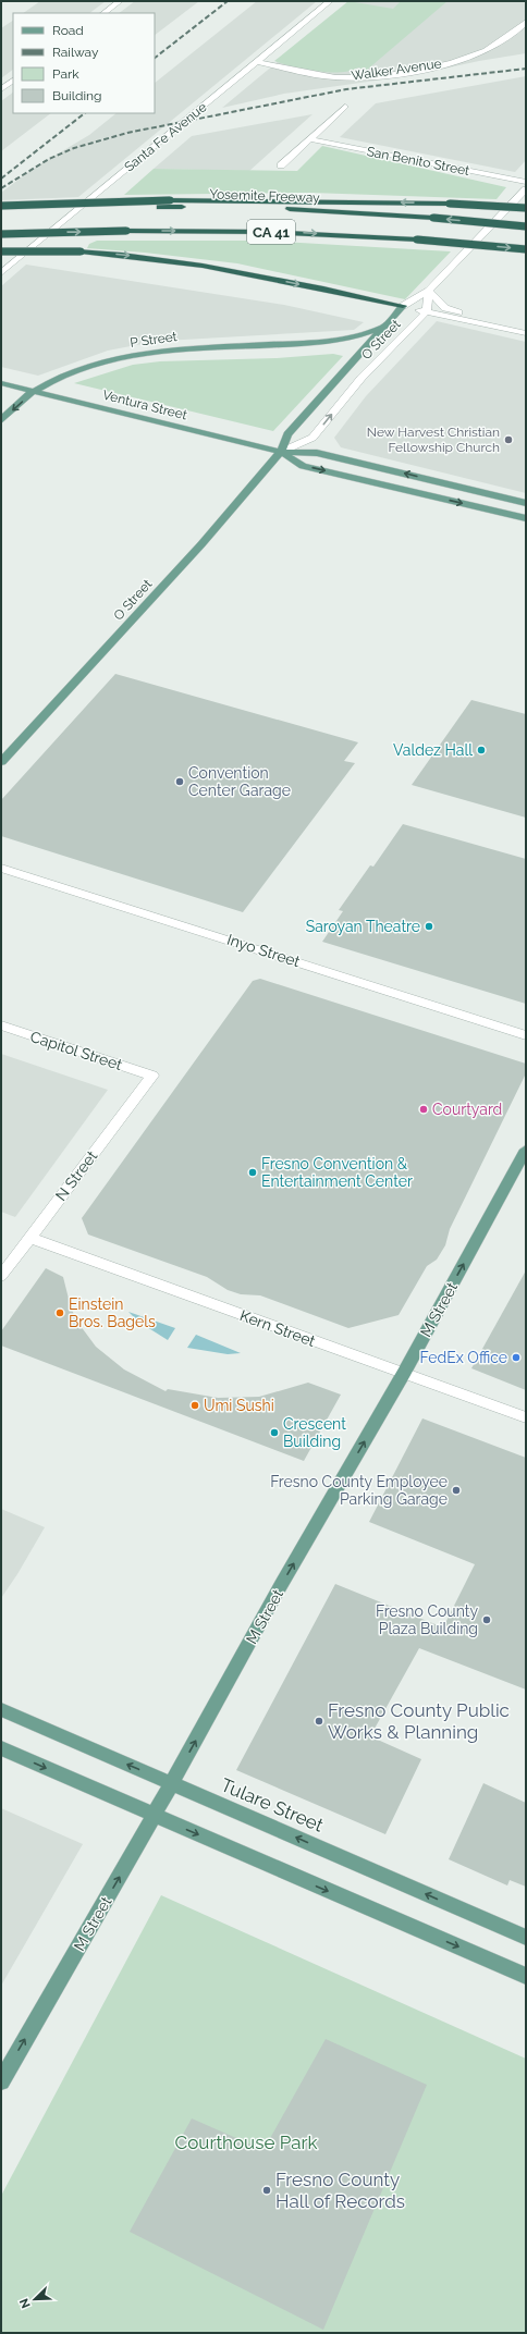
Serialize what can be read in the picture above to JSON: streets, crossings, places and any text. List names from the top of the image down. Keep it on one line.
{"streets":{"highway":["Yosemite Freeway","CA 41"],"main road":["P Street","O Street","Ventura Street","M Street","Tulare Street"],"street":["Walker Avenue","Santa Fe Avenue","San Benito Street","Inyo Street","Capitol Street","N Street","Kern Street"]},"crossings":[["Walker Avenue","Santa Fe Avenue"],["P Street","O Street"],["P Street","Ventura Street"],["O Street","Ventura Street"],["Capitol Street","N Street"],["N Street","Kern Street"],["M Street","Kern Street"],["M Street","Tulare Street"]],"one_way":["M Street"],"parks":["Courthouse Park"],"places":["New Harvest Christian Fellowship Church","Valdez Hall","Convention Center Garage","Saroyan Theatre","Courtyard","Fresno Convention & Entertainment Center","Einstein Bros. Bagels","FedEx Office","Umi Sushi","Crescent Building","Fresno County Employee Parking Garage","Fresno County Plaza Building","Fresno County Public Works & Planning","Fresno County Hall of Records"],"legend":["Road","Railway","Park","Building"],"north":"bottom left"}
